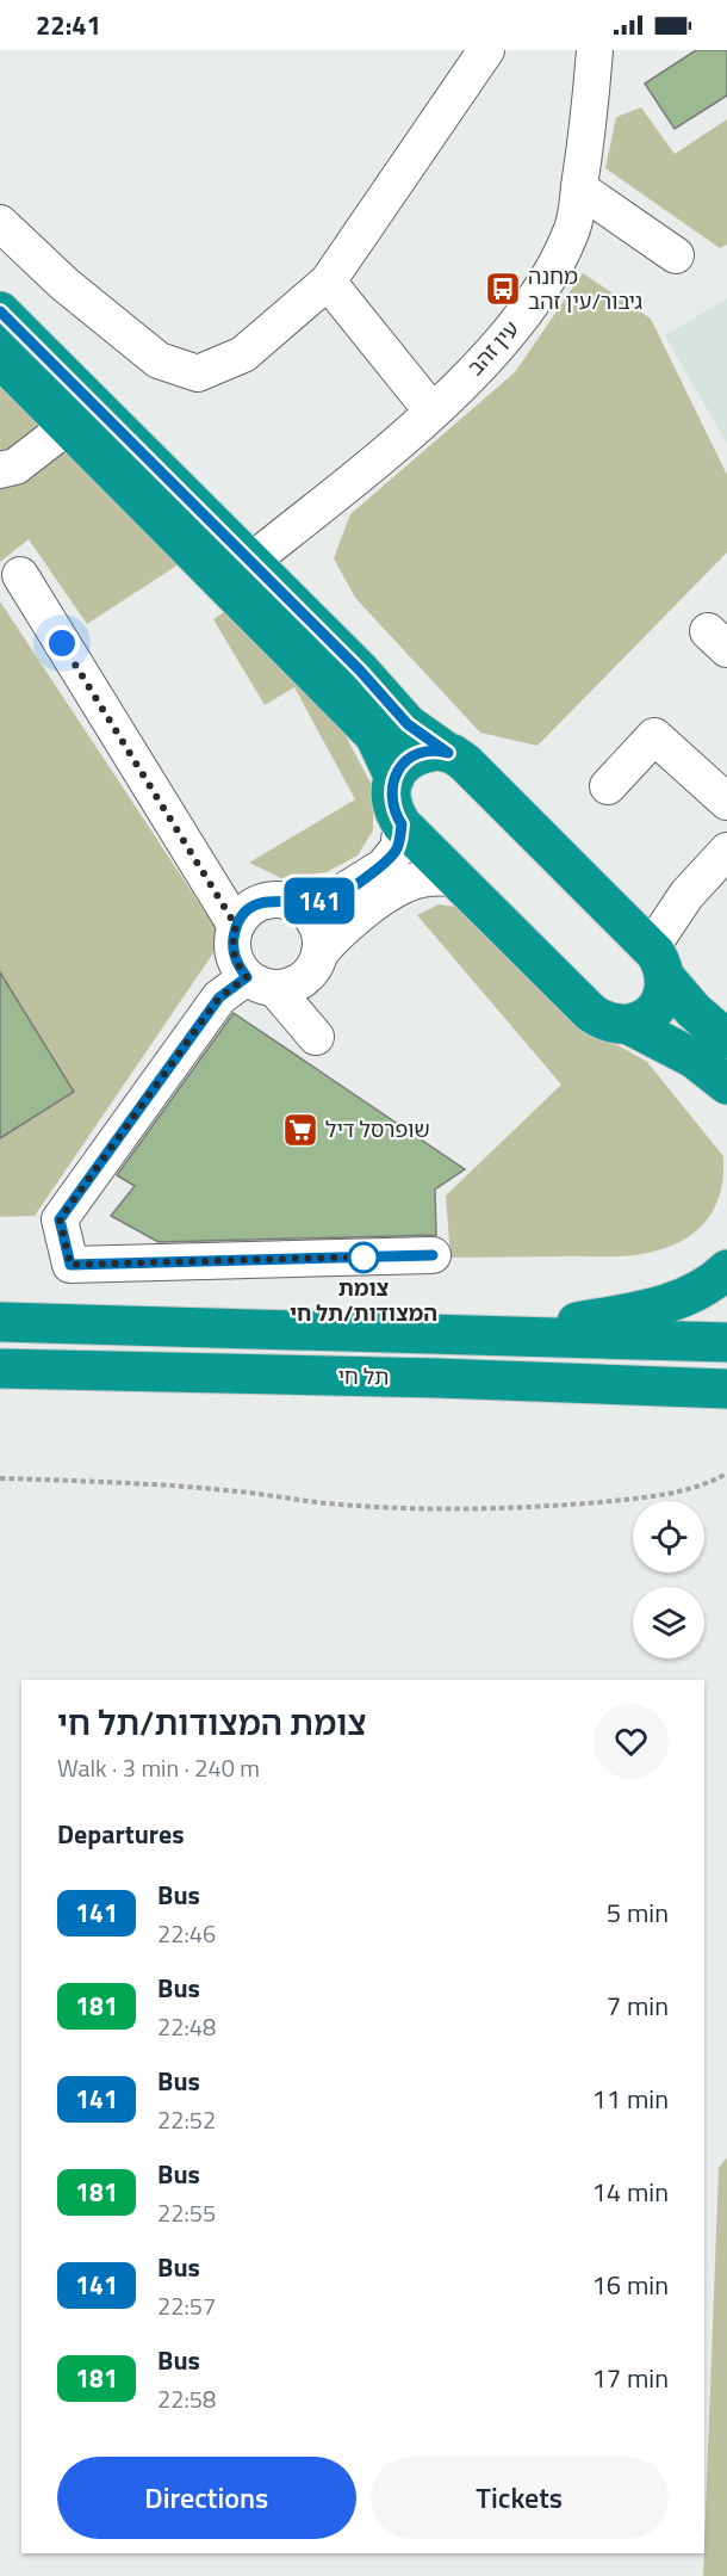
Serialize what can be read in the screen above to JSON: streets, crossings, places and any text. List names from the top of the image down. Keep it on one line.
{"streets":{"highway":["תל חי"],"street":["עין זהב"]},"places":{"bus stop":["מחנה גיבור/עין זהב"],"supermarket":["שופרסל דיל"],"other":["צומת המצודות/תל חי"]},"lines":["bus line 141"],"page":{"status":"22:41","on_map":"141","heading":[["צומת המצודות/תל חי","Walk · 3 min · 240 m"],"Departures"],"list":[{"mark":"141","name":"Bus","note":"22:46","value":"5 min"},{"mark":"181","name":"Bus","note":"22:48","value":"7 min"},{"mark":"141","name":"Bus","note":"22:52","value":"11 min"},{"mark":"181","name":"Bus","note":"22:55","value":"14 min"},{"mark":"141","name":"Bus","note":"22:57","value":"16 min"},{"mark":"181","name":"Bus","note":"22:58","value":"17 min"}],"buttons":["Directions","Tickets"]}}
